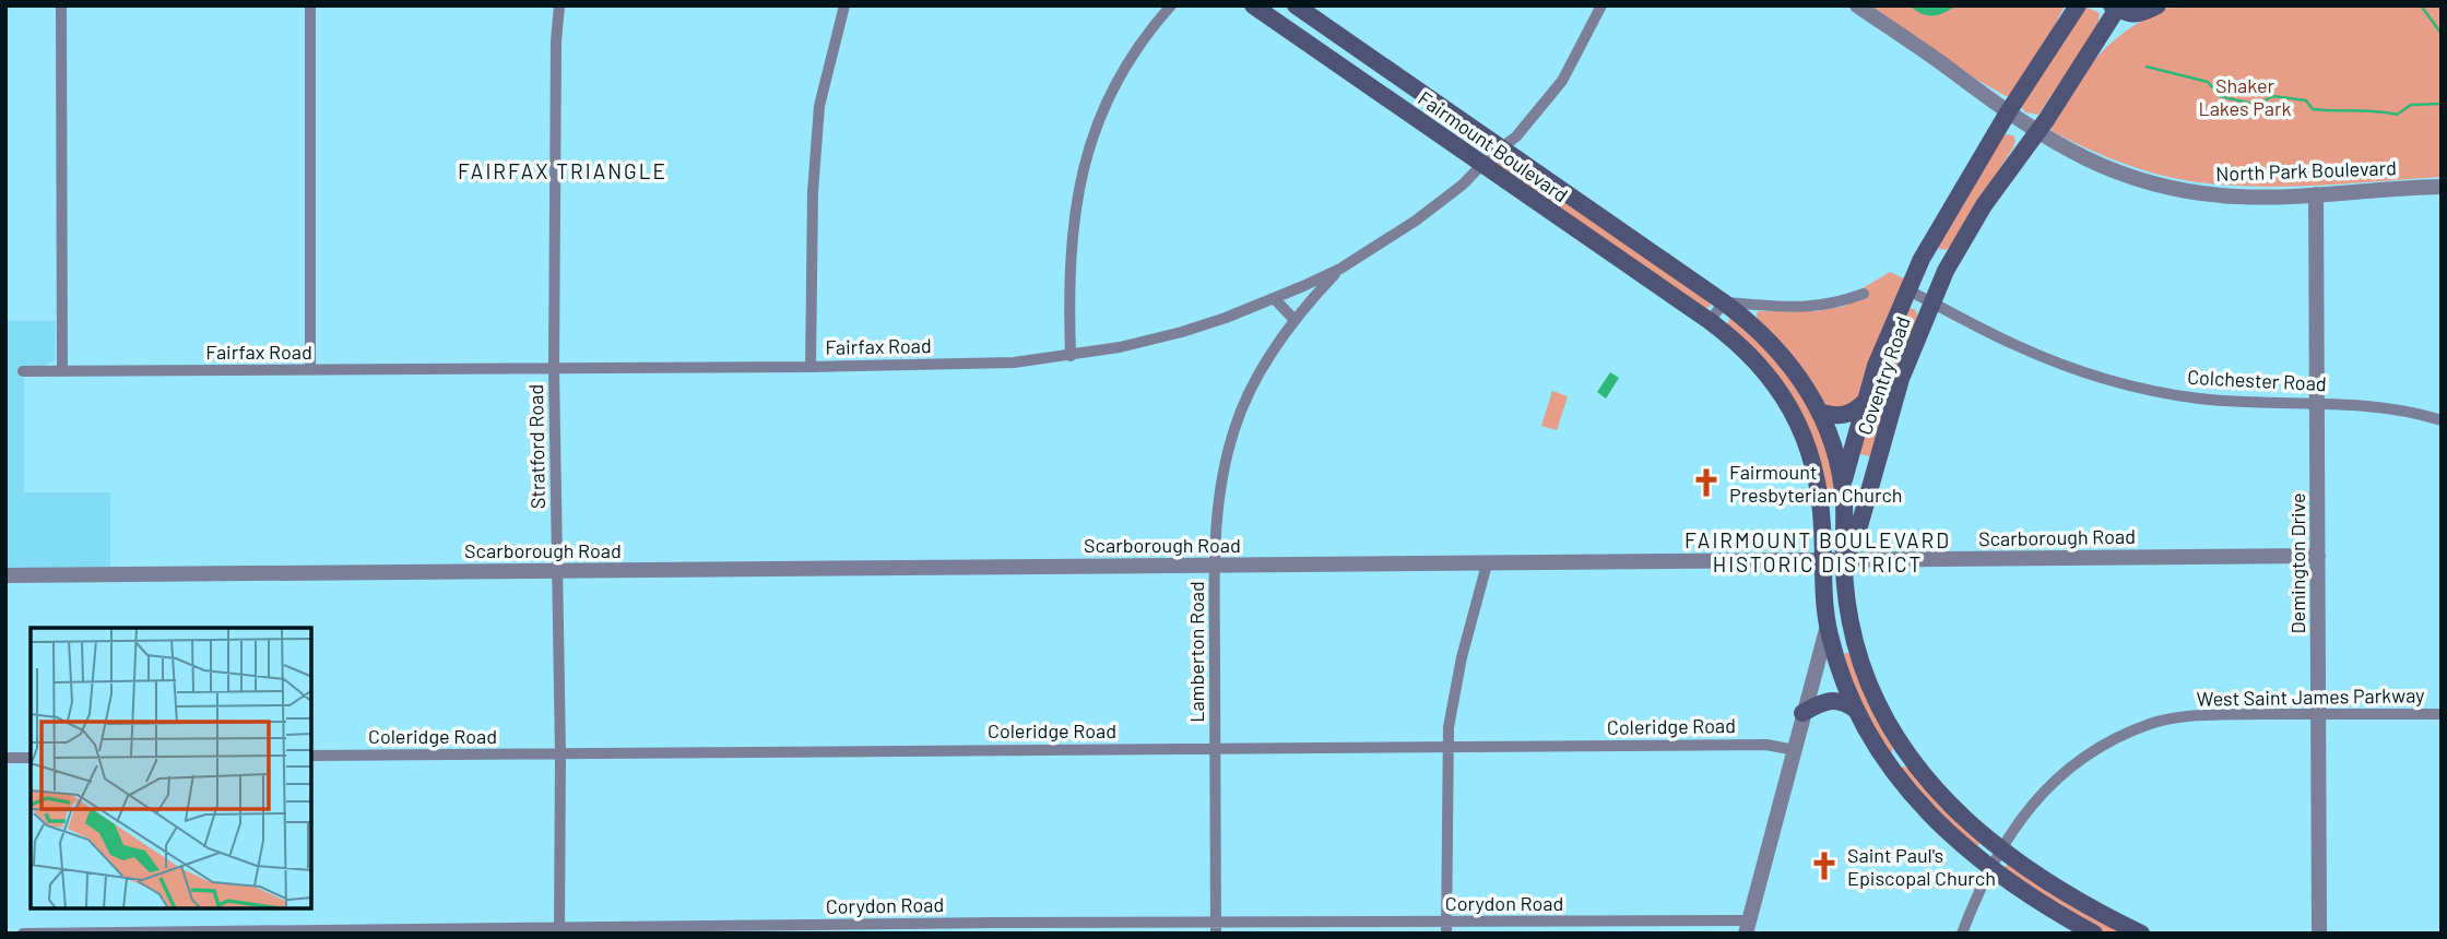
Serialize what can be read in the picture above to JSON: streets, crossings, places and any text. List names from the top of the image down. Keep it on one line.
{"streets":{"main road":["Fairmount Boulevard","Coventry Road"],"street":["North Park Boulevard","Fairfax Road","Colchester Road","Stratford Road","Scarborough Road","Demington Drive","Lamberton Road","West Saint James Parkway","Coleridge Road","Corydon Road"]},"crossings":[["Fairmount Boulevard","Fairfax Road"],["Fairmount Boulevard","Coventry Road"],["Fairmount Boulevard","Scarborough Road"],["Fairmount Boulevard","West Saint James Parkway"],["North Park Boulevard","Coventry Road"],["North Park Boulevard","Demington Drive"],["Fairfax Road","Stratford Road"],["Fairfax Road","Lamberton Road"],["Coventry Road","Colchester Road"],["Coventry Road","Scarborough Road"],["Coventry Road","Coleridge Road"],["Coventry Road","Corydon Road"],["Colchester Road","Demington Drive"],["Stratford Road","Scarborough Road"],["Stratford Road","Coleridge Road"],["Stratford Road","Corydon Road"],["Scarborough Road","Demington Drive"],["Scarborough Road","Lamberton Road"],["Demington Drive","West Saint James Parkway"],["Lamberton Road","Coleridge Road"],["Lamberton Road","Corydon Road"]],"districts":["FAIRFAX TRIANGLE","FAIRMOUNT BOULEVARD HISTORIC DISTRICT"],"parks":["Shaker Lakes Park"],"places":{"church":["Fairmount Presbyterian Church","Saint Paul's Episcopal Church"]}}
